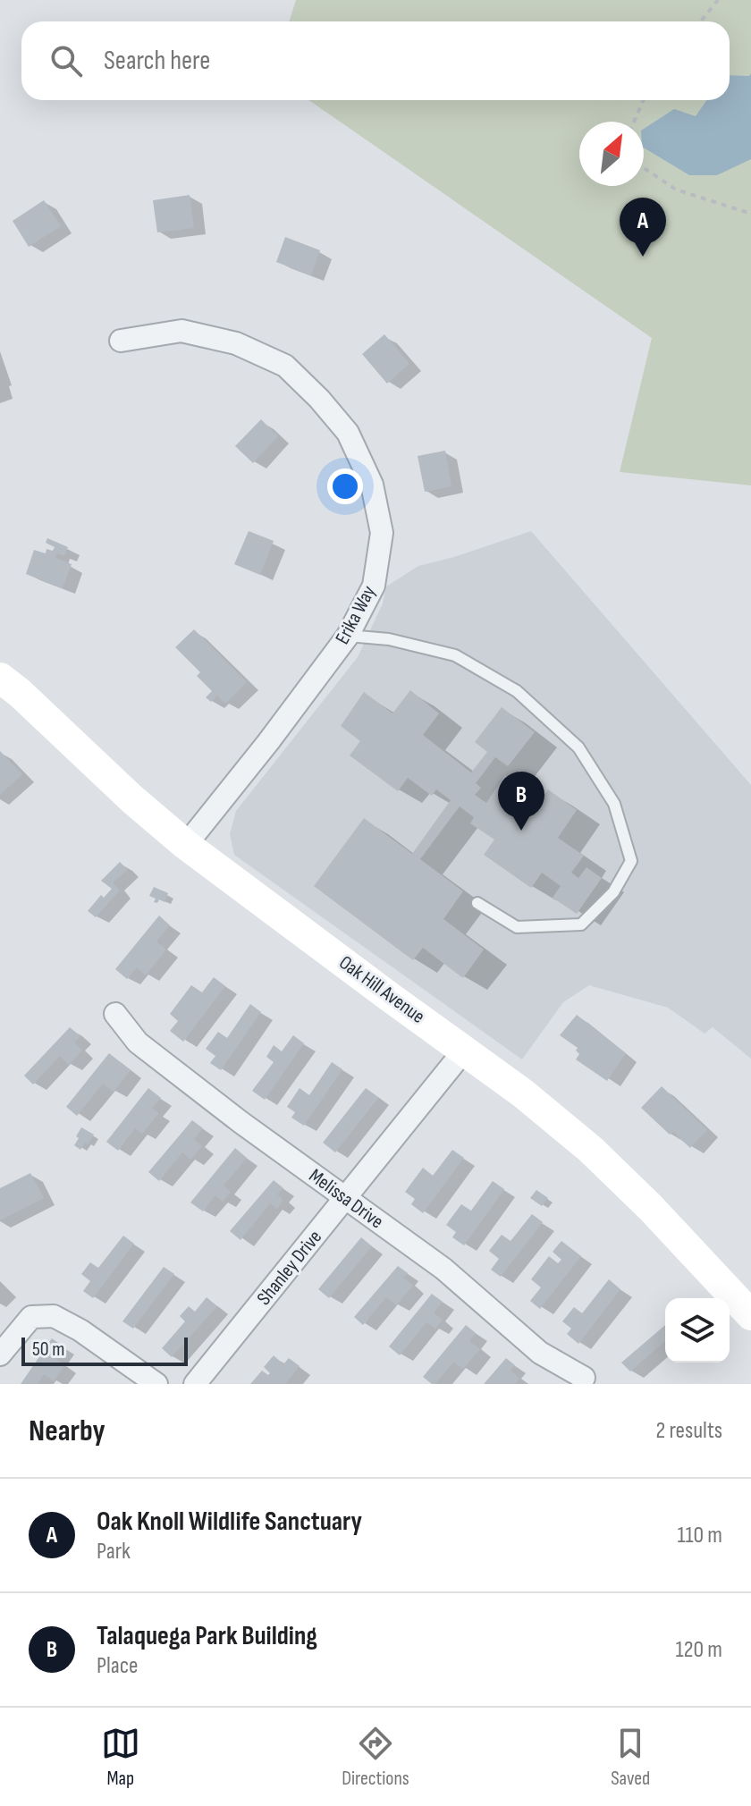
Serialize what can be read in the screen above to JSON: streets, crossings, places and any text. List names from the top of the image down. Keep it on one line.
{"streets":{"main road":["Oak Hill Avenue"],"street":["Erika Way","Melissa Drive","Shanley Drive"]},"crossings":[["Erika Way","Oak Hill Avenue"],["Oak Hill Avenue","Shanley Drive"],["Melissa Drive","Shanley Drive"]],"scale_bar":"50 m","north":"top right","page":{"search":"Search here","pins":["A","B"],"scale":"50 m","heading":["Nearby","2 results"],"list":[{"mark":"A","name":"Oak Knoll Wildlife Sanctuary","note":"Park","value":"110 m"},{"mark":"B","name":"Talaquega Park Building","note":"Place","value":"120 m"}],"nav":["Map","Directions","Saved"]}}
